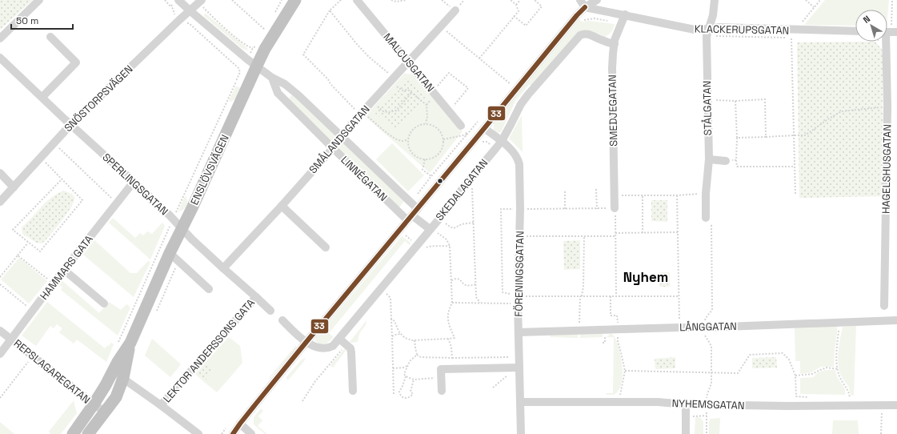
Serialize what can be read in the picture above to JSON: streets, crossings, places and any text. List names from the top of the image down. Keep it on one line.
{"streets":{"highway":["ENSLÖVSVÄGEN"],"street":["KLACKERUPSGATAN","MALCUSGATAN","SNÖSTORPSVÄGEN","STÅLGATAN","SMEDJEGATAN","SMÅLANDSGATAN","HAGELSHUSGATAN","LINNÉGATAN","SPERLINGSGATAN","SKEDALAGATAN","HAMMARS GATA","FÖRENINGSGATAN","LÅNGGATAN","LEKTOR ANDERSSONS GATA","REPSLAGAREGATAN","NYHEMSGATAN"]},"crossings":[["KLACKERUPSGATAN","STÅLGATAN"],["KLACKERUPSGATAN","SMEDJEGATAN"],["MALCUSGATAN","SMÅLANDSGATAN"],["SNÖSTORPSVÄGEN","LINNÉGATAN"],["SNÖSTORPSVÄGEN","SPERLINGSGATAN"],["SMEDJEGATAN","SKEDALAGATAN"],["SMÅLANDSGATAN","LINNÉGATAN"],["SMÅLANDSGATAN","SPERLINGSGATAN"],["ENSLÖVSVÄGEN","LINNÉGATAN"],["ENSLÖVSVÄGEN","SPERLINGSGATAN"],["ENSLÖVSVÄGEN","REPSLAGAREGATAN"],["LINNÉGATAN","SKEDALAGATAN"],["SPERLINGSGATAN","HAMMARS GATA"],["SPERLINGSGATAN","LEKTOR ANDERSSONS GATA"],["SKEDALAGATAN","FÖRENINGSGATAN"],["HAMMARS GATA","REPSLAGAREGATAN"],["FÖRENINGSGATAN","LÅNGGATAN"],["FÖRENINGSGATAN","NYHEMSGATAN"]],"districts":["Nyhem"],"lines":["transit line 33"],"scale_bar":"50 m","north":"top left"}
